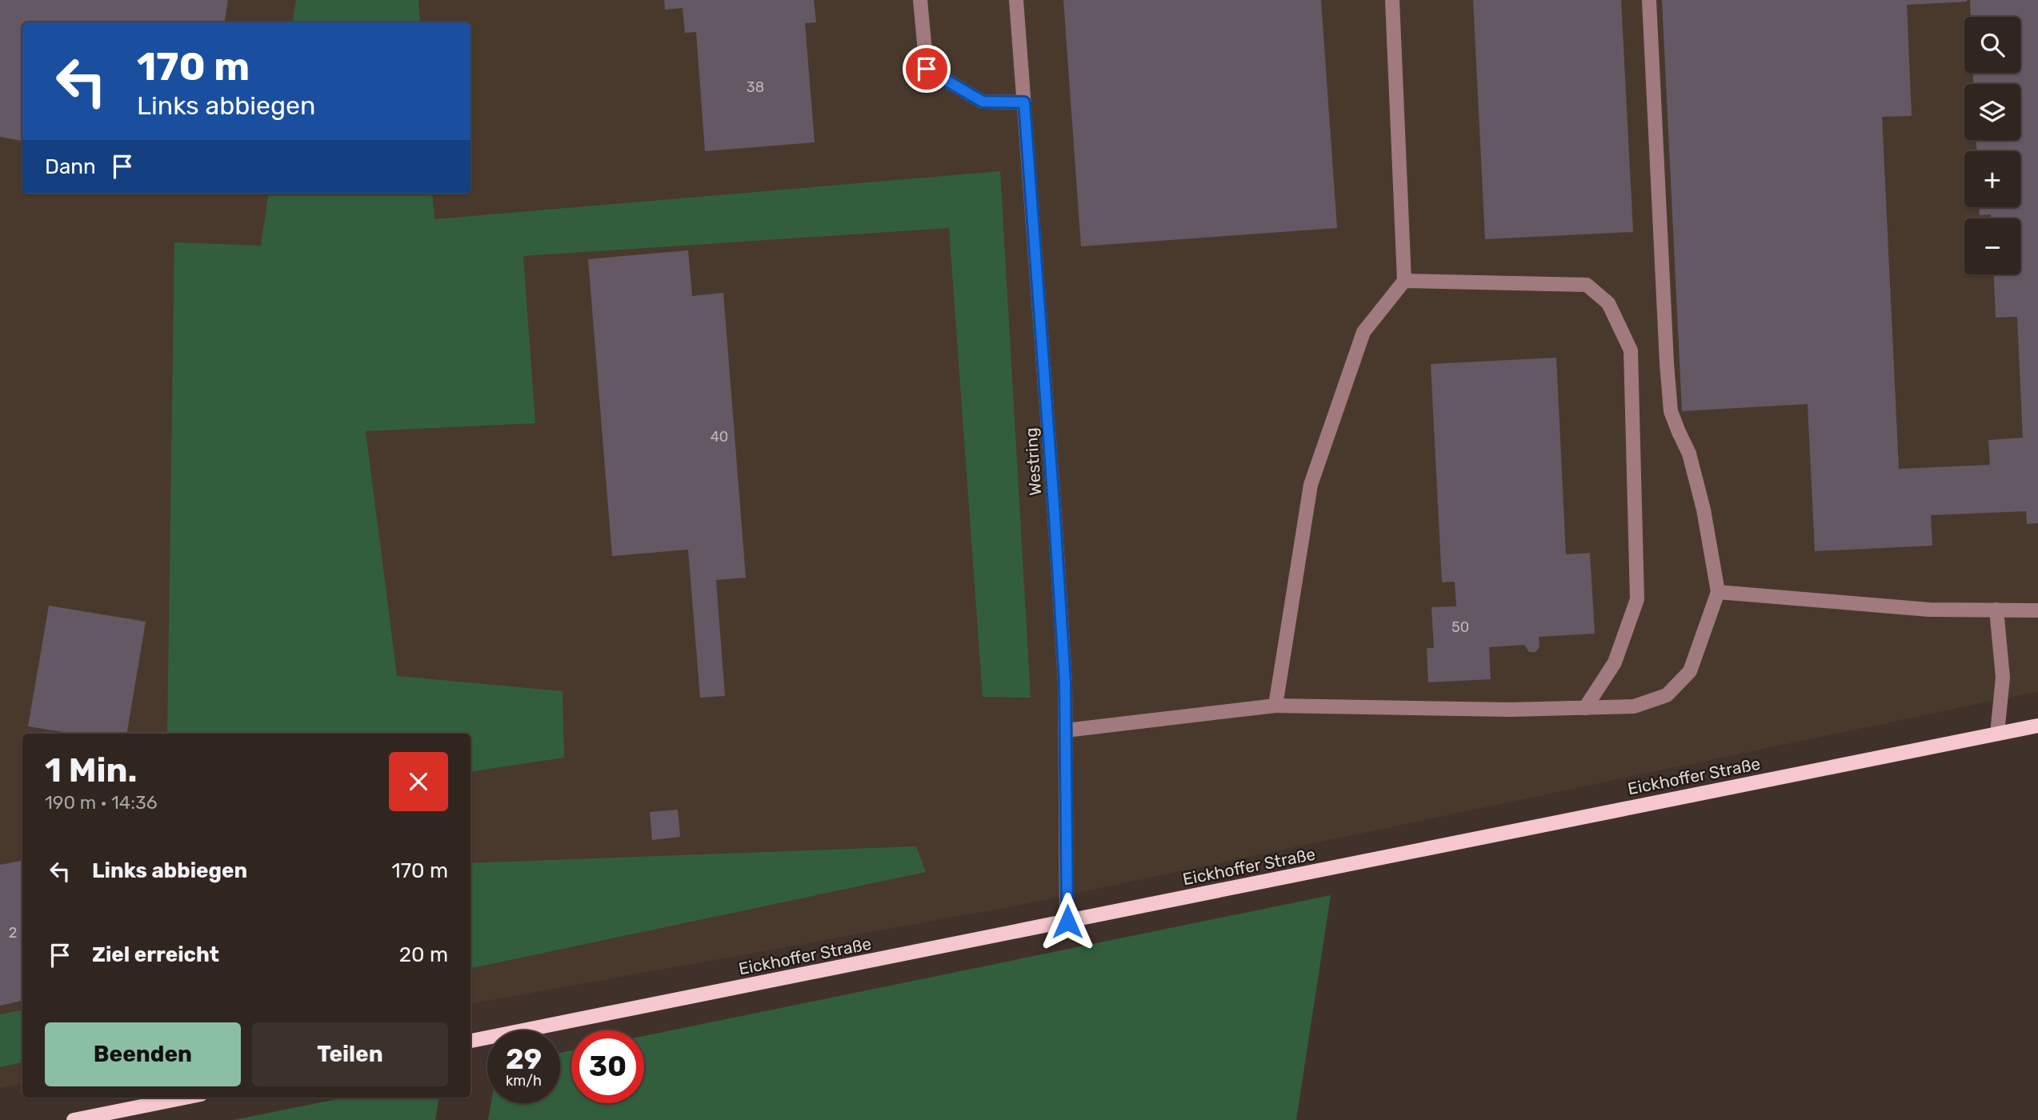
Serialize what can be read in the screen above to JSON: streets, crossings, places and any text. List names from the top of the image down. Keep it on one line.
{"streets":{"main road":["Eickhoffer Straße"],"street":["Westring"]},"crossings":[["Westring","Eickhoffer Straße"]],"house_numbers":["38","40","50","2"],"page":{"map_buttons":["+","−"],"turn":["170 m","Links abbiegen"],"then":"Dann","heading":["1 Min.","190 m · 14:36"],"list":[{"name":"Links abbiegen","value":"170 m"},{"name":"Ziel erreicht","value":"20 m"}],"buttons":["Beenden","Teilen"],"speed":"29 km/h","limit":"30"}}
